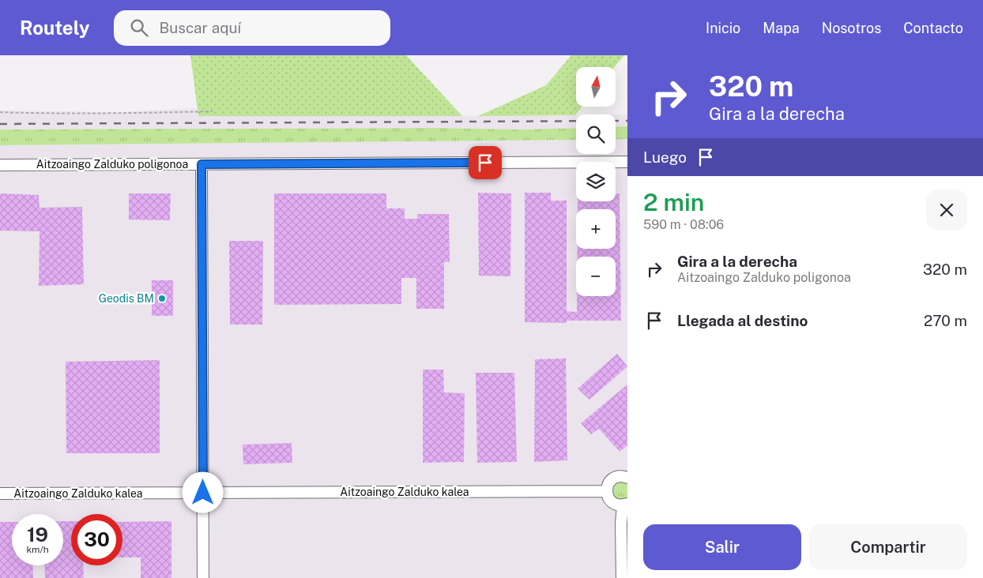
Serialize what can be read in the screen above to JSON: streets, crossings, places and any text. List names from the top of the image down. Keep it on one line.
{"streets":{"street":["Aitzoaingo Zalduko poligonoa","Aitzoaingo Zalduko kalea"]},"places":["Geodis BM"],"north":"top","page":{"header":"Routely","search":"Buscar aquí","nav":["Inicio","Mapa","Nosotros","Contacto"],"turn":["320 m","Gira a la derecha"],"map_buttons":["+","−"],"then":"Luego","heading":["2 min","590 m · 08:06"],"list":[{"name":"Gira a la derecha","note":"Aitzoaingo Zalduko poligonoa","value":"320 m"},{"name":"Llegada al destino","value":"270 m"}],"speed":"19 km/h","limit":"30","buttons":["Salir","Compartir"]}}
